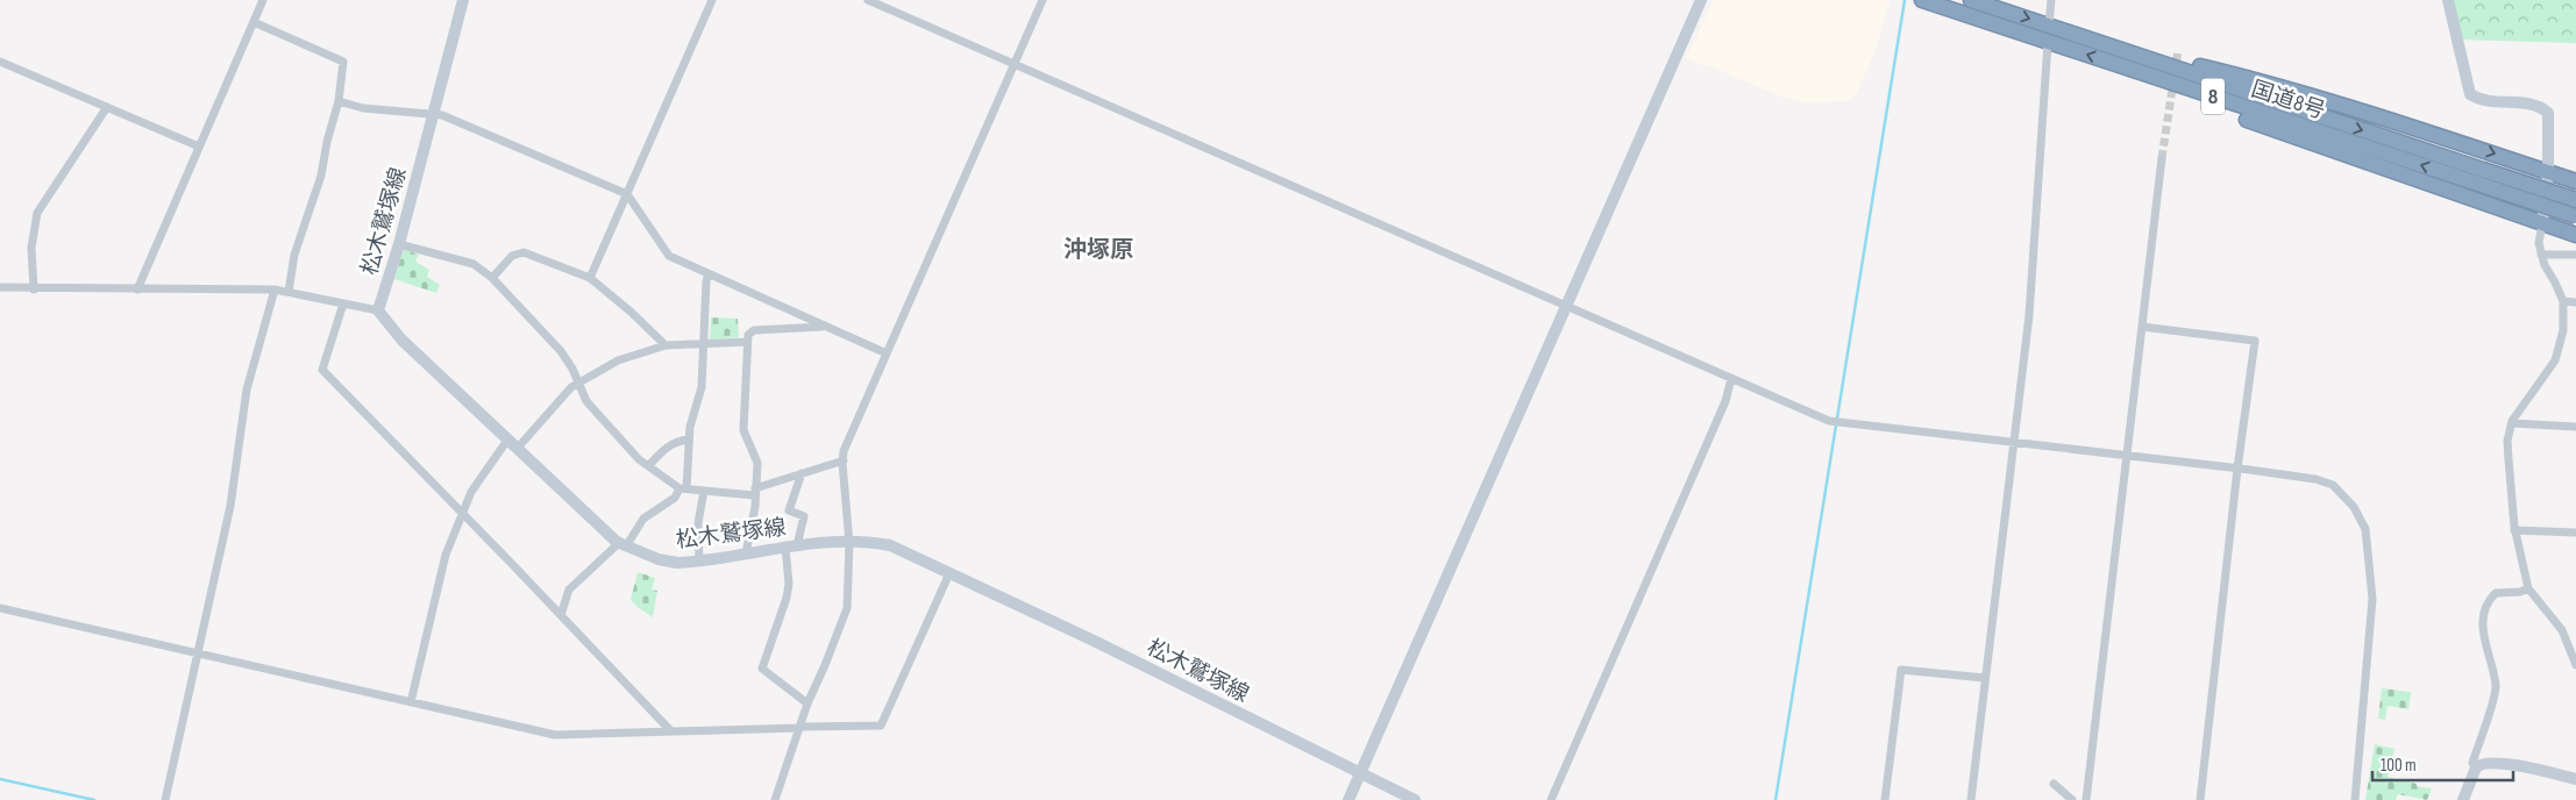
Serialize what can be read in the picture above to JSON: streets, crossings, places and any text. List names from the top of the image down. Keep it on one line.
{"streets":{"highway":["8","国道8号"],"main road":["松木鷲塚線"]},"crossings":[["8","国道8号"]],"districts":["沖塚原"],"scale_bar":"100 m"}
